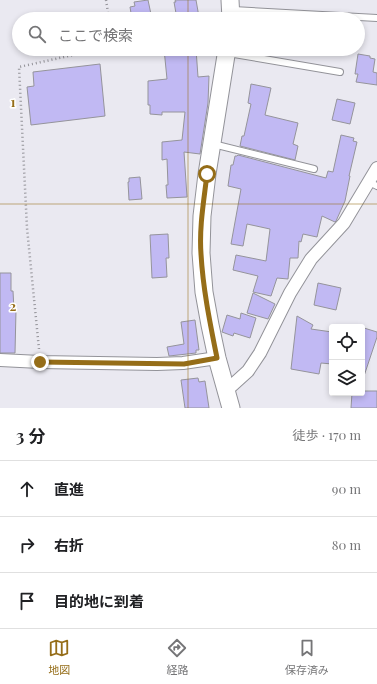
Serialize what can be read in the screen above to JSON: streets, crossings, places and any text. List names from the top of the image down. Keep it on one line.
{"page":{"search":"ここで検索","heading":["3 分","徒歩 · 170 m"],"list":[["直進","90 m"],["右折","80 m"],"目的地に到着"],"nav":["地図","経路","保存済み"]},"grid":{"rows":["1","2"]}}
